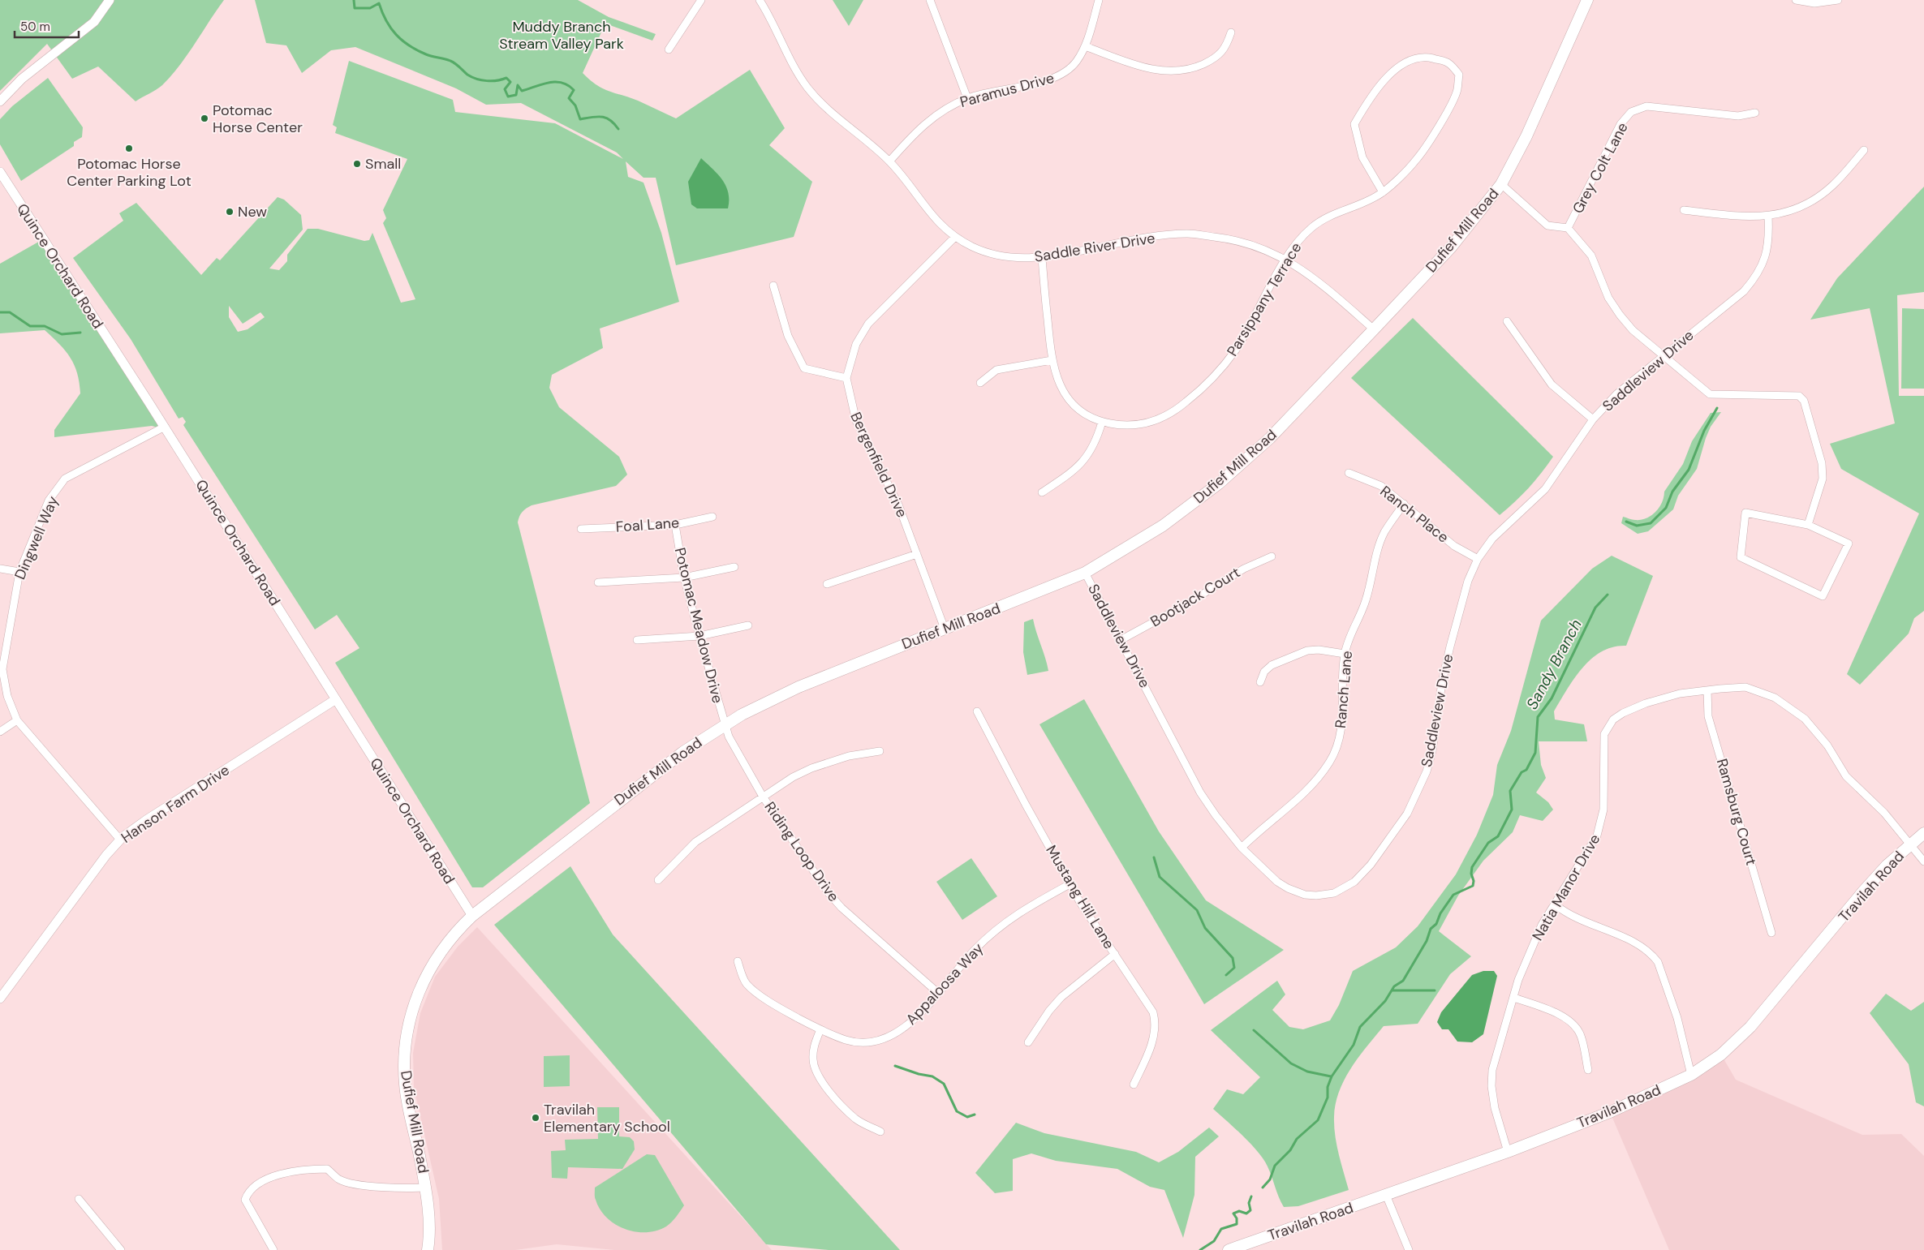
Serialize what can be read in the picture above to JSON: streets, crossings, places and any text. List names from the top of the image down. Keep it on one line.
{"streets":{"main road":["Dufief Mill Road","Travilah Road"],"street":["Paramus Drive","Grey Colt Lane","Saddle River Drive","Quince Orchard Road","Parsippany Terrace","Saddleview Drive","Bergenfield Drive","Ranch Place","Foal Lane","Dingwell Way","Bootjack Court","Potomac Meadow Drive","Ranch Lane","Hanson Farm Drive","Ramsburg Court","Riding Loop Drive","Natia Manor Drive","Mustang Hill Lane","Appaloosa Way"]},"crossings":[["Paramus Drive","Saddle River Drive"],["Dufief Mill Road","Saddle River Drive"],["Dufief Mill Road","Quince Orchard Road"],["Dufief Mill Road","Saddleview Drive"],["Dufief Mill Road","Bergenfield Drive"],["Dufief Mill Road","Potomac Meadow Drive"],["Dufief Mill Road","Riding Loop Drive"],["Saddle River Drive","Parsippany Terrace"],["Saddle River Drive","Bergenfield Drive"],["Quince Orchard Road","Dingwell Way"],["Quince Orchard Road","Hanson Farm Drive"],["Saddleview Drive","Ranch Place"],["Saddleview Drive","Bootjack Court"],["Saddleview Drive","Ranch Lane"],["Ranch Place","Ranch Lane"],["Foal Lane","Potomac Meadow Drive"],["Dingwell Way","Hanson Farm Drive"],["Potomac Meadow Drive","Riding Loop Drive"],["Ramsburg Court","Natia Manor Drive"],["Riding Loop Drive","Appaloosa Way"],["Travilah Road","Natia Manor Drive"],["Mustang Hill Lane","Appaloosa Way"]],"water":["Sandy Branch"],"parks":["Muddy Branch Stream Valley Park"],"places":["Potomac Horse Center","Potomac Horse Center Parking Lot","Small","New","Travilah Elementary School"],"scale_bar":"50 m"}
